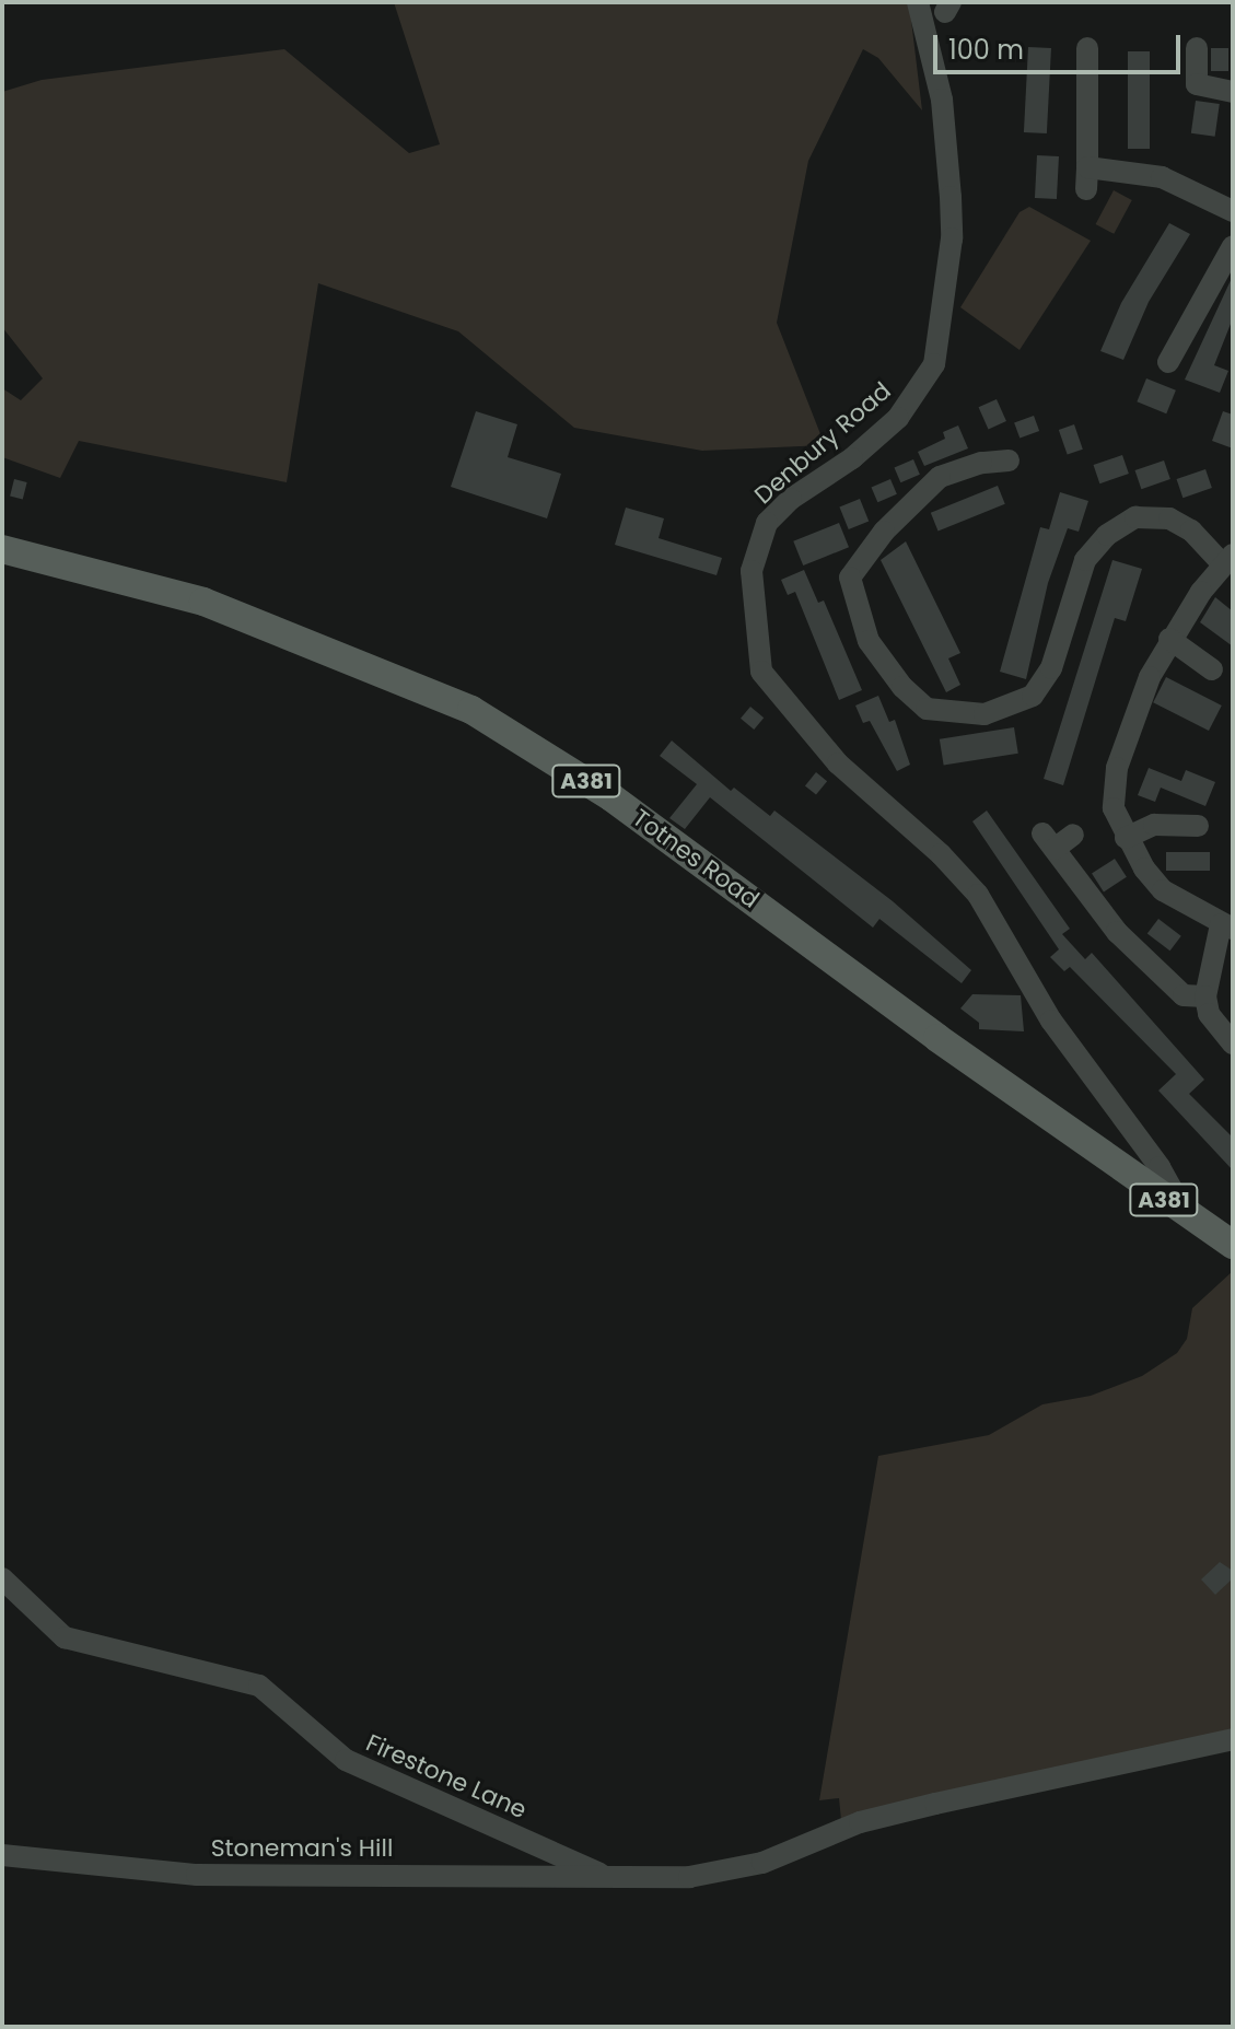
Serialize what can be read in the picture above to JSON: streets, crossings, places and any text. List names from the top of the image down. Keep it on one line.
{"streets":{"main road":["A381","Totnes Road"],"street":["Denbury Road","Firestone Lane","Stoneman's Hill"]},"crossings":[["Denbury Road","Totnes Road"],["Firestone Lane","Stoneman's Hill"]],"scale_bar":"100 m"}
